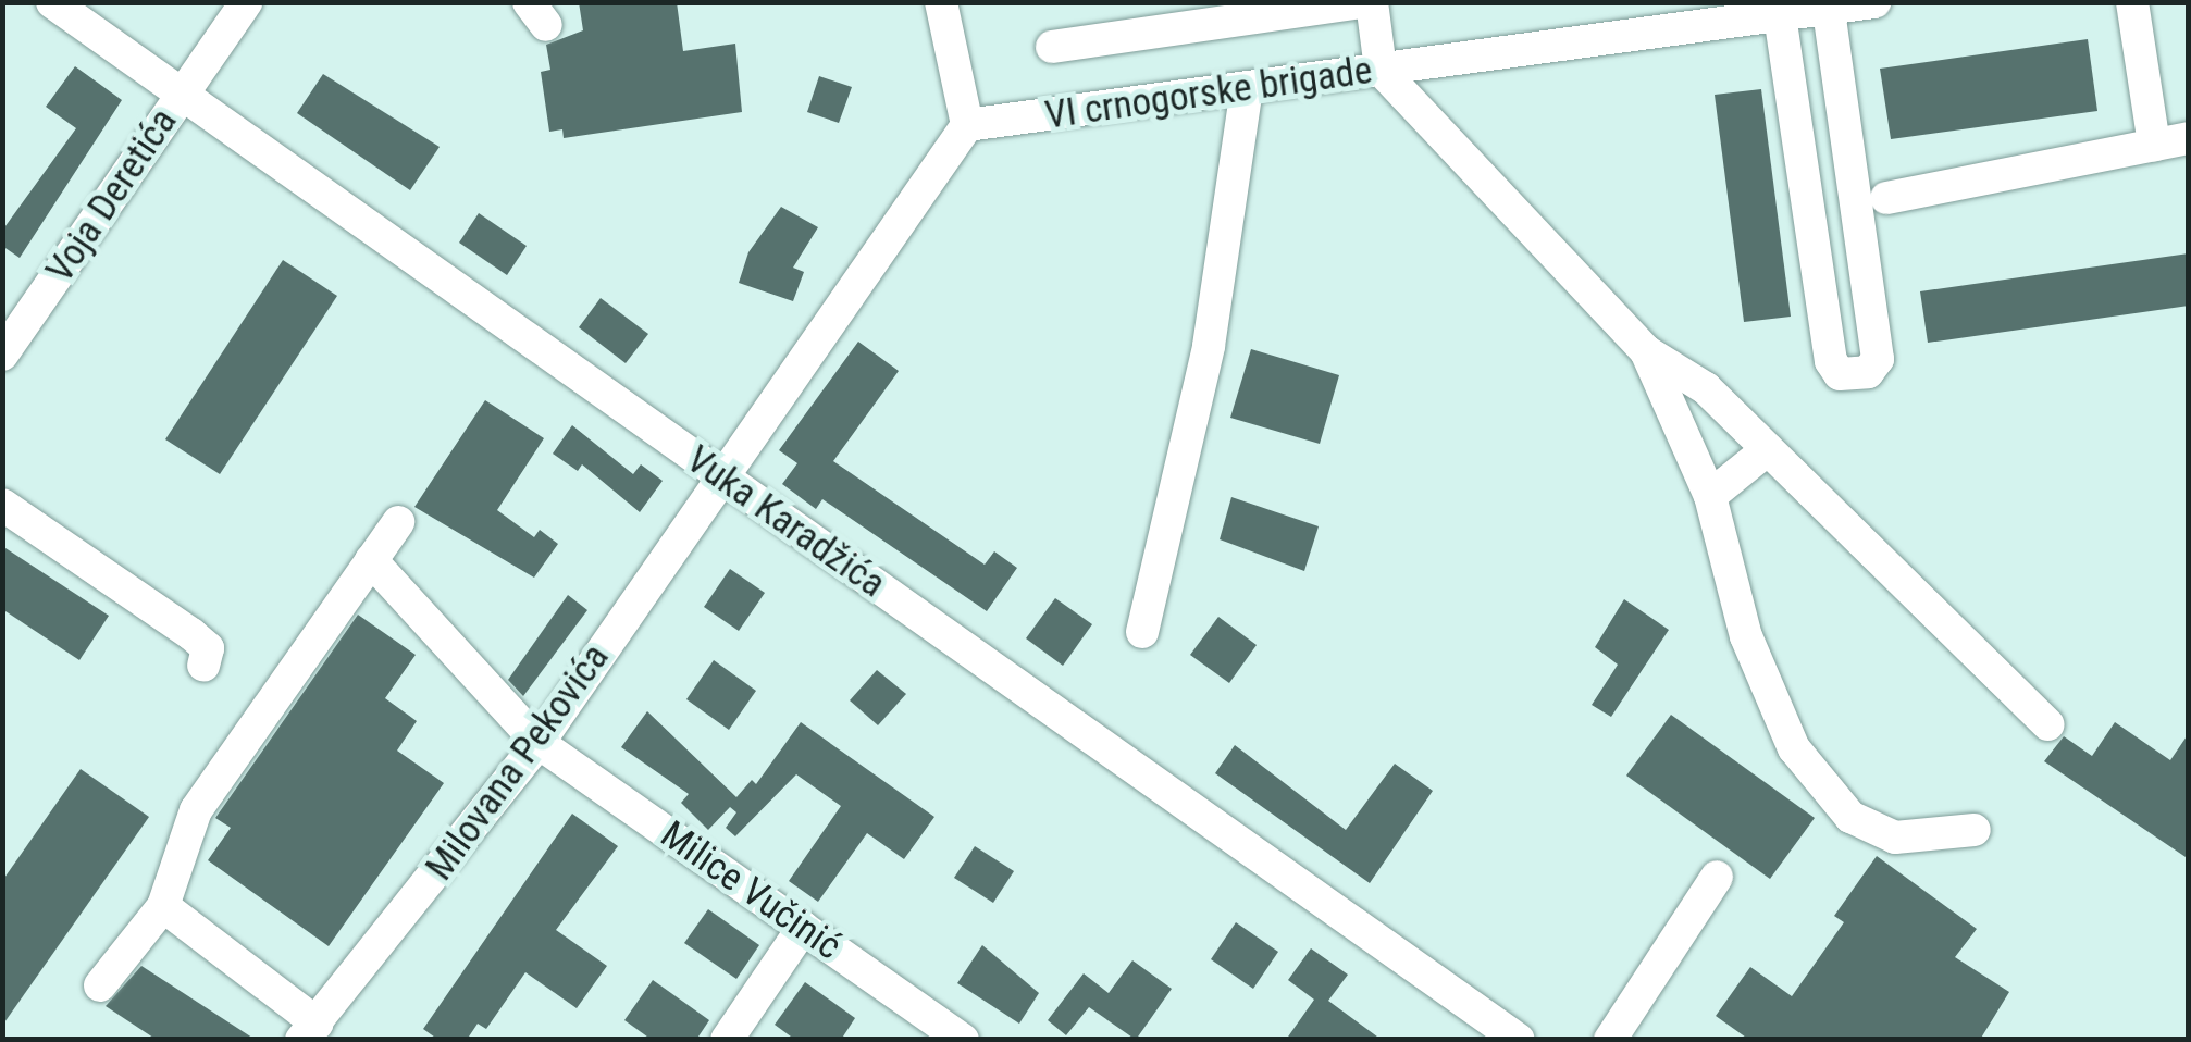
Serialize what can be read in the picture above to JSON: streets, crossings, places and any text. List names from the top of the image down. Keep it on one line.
{"streets":{"street":["VI crnogorske brigade","Voja Deretića","Vuka Karadžića","Milovana Pekovića","Milice Vučinić"]},"crossings":[["Voja Deretića","Vuka Karadžića"],["Vuka Karadžića","Milovana Pekovića"],["Milovana Pekovića","Milice Vučinić"]]}
